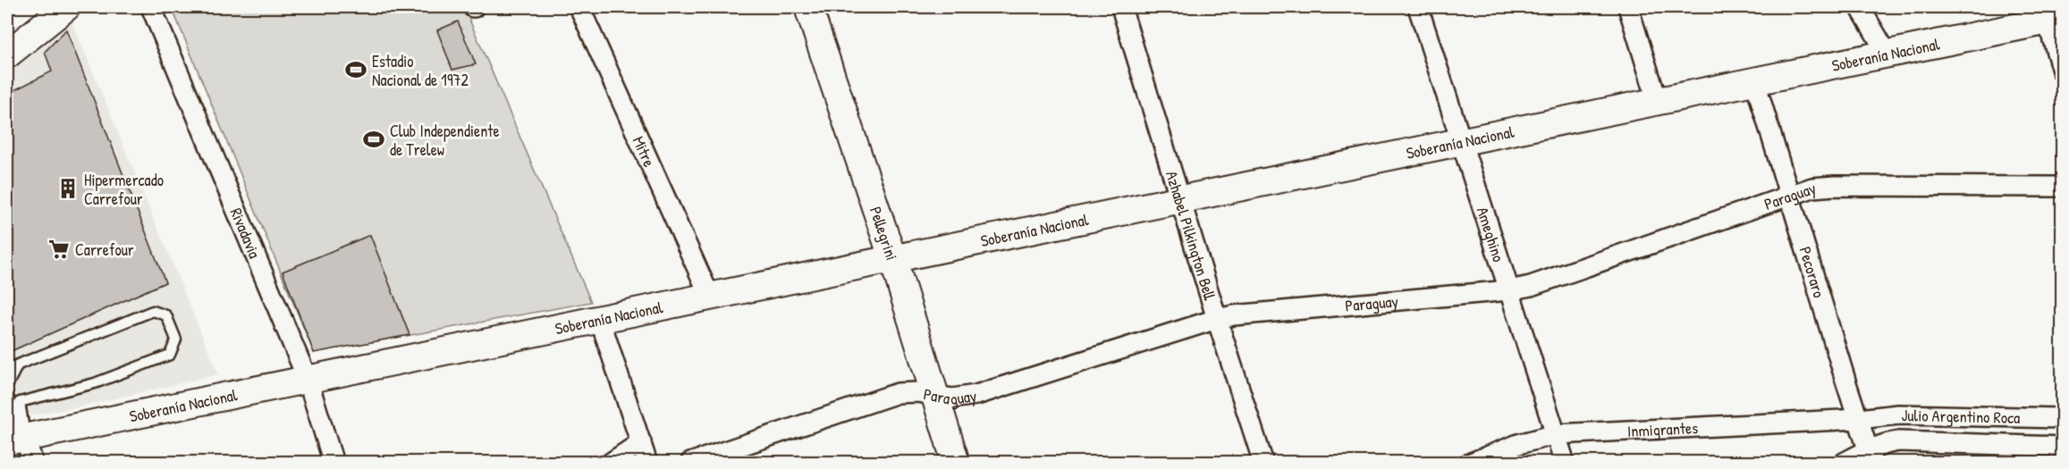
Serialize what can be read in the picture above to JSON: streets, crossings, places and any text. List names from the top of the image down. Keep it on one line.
{"streets":{"street":["Soberanía Nacional","Mitre","Paraguay","Rivadavia","Pellegrini","Ameghino","Azhabel Pilkington Bell","Pecoraro","Julio Argentino Roca","Inmigrantes"]},"crossings":[["Soberanía Nacional","Mitre"],["Soberanía Nacional","Rivadavia"],["Soberanía Nacional","Pellegrini"],["Soberanía Nacional","Ameghino"],["Soberanía Nacional","Azhabel Pilkington Bell"],["Soberanía Nacional","Pecoraro"],["Paraguay","Pellegrini"],["Paraguay","Ameghino"],["Paraguay","Azhabel Pilkington Bell"],["Paraguay","Pecoraro"],["Ameghino","Inmigrantes"],["Pecoraro","Julio Argentino Roca"],["Pecoraro","Inmigrantes"],["Julio Argentino Roca","Inmigrantes"]],"places":{"sports":["Estadio Nacional de 1972","Club Independiente de Trelew"],"building":["Hipermercado Carrefour"],"supermarket":["Carrefour"]}}
